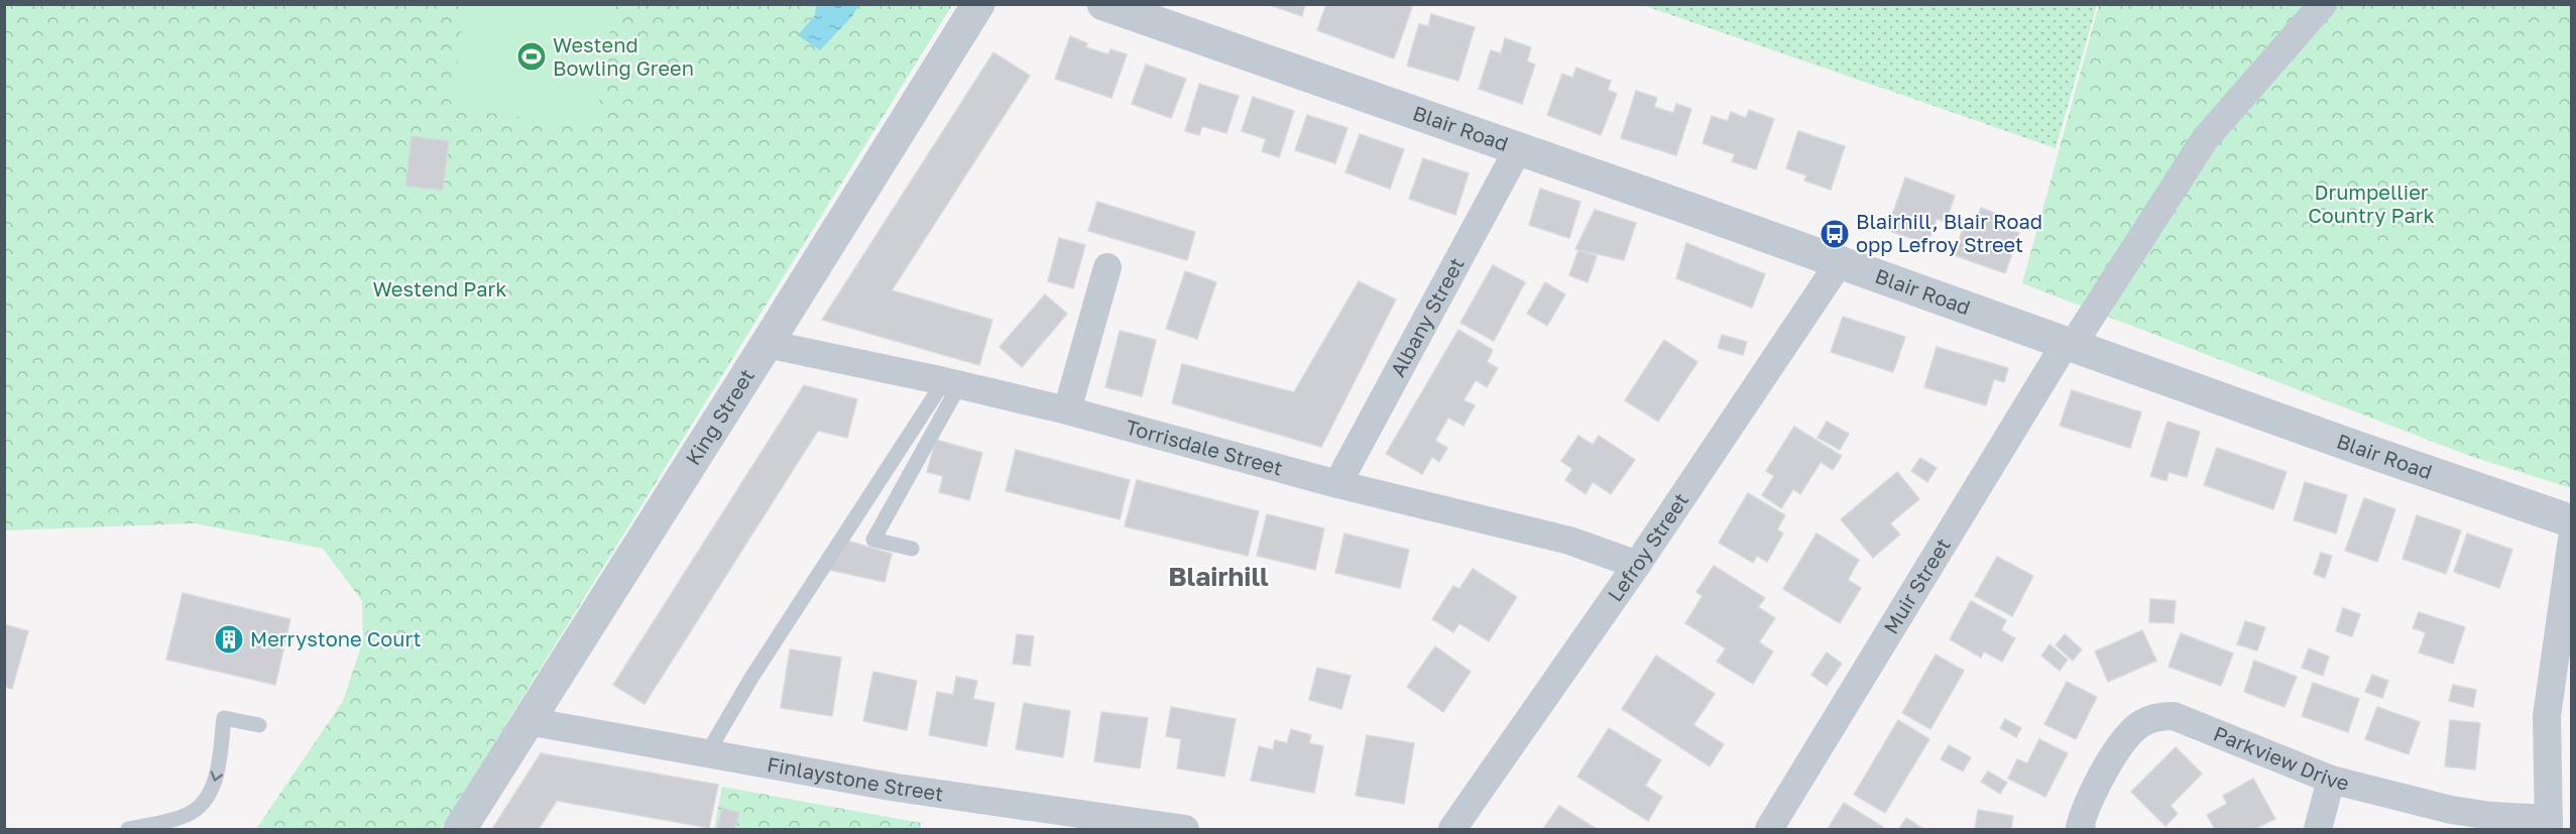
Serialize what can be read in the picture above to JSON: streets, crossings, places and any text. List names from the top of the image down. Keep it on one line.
{"streets":{"street":["Blair Road","Albany Street","King Street","Torrisdale Street","Lefroy Street","Muir Street","Parkview Drive","Finlaystone Street"]},"crossings":[["Blair Road","Albany Street"],["Blair Road","Lefroy Street"],["Blair Road","Muir Street"],["Albany Street","Torrisdale Street"],["King Street","Torrisdale Street"],["King Street","Finlaystone Street"],["Torrisdale Street","Lefroy Street"]],"districts":["Blairhill"],"parks":["Drumpellier Country Park","Westend Park"],"places":{"sports":["Westend Bowling Green"],"bus stop":["Blairhill, Blair Road opp Lefroy Street"],"building":["Merrystone Court"]}}
